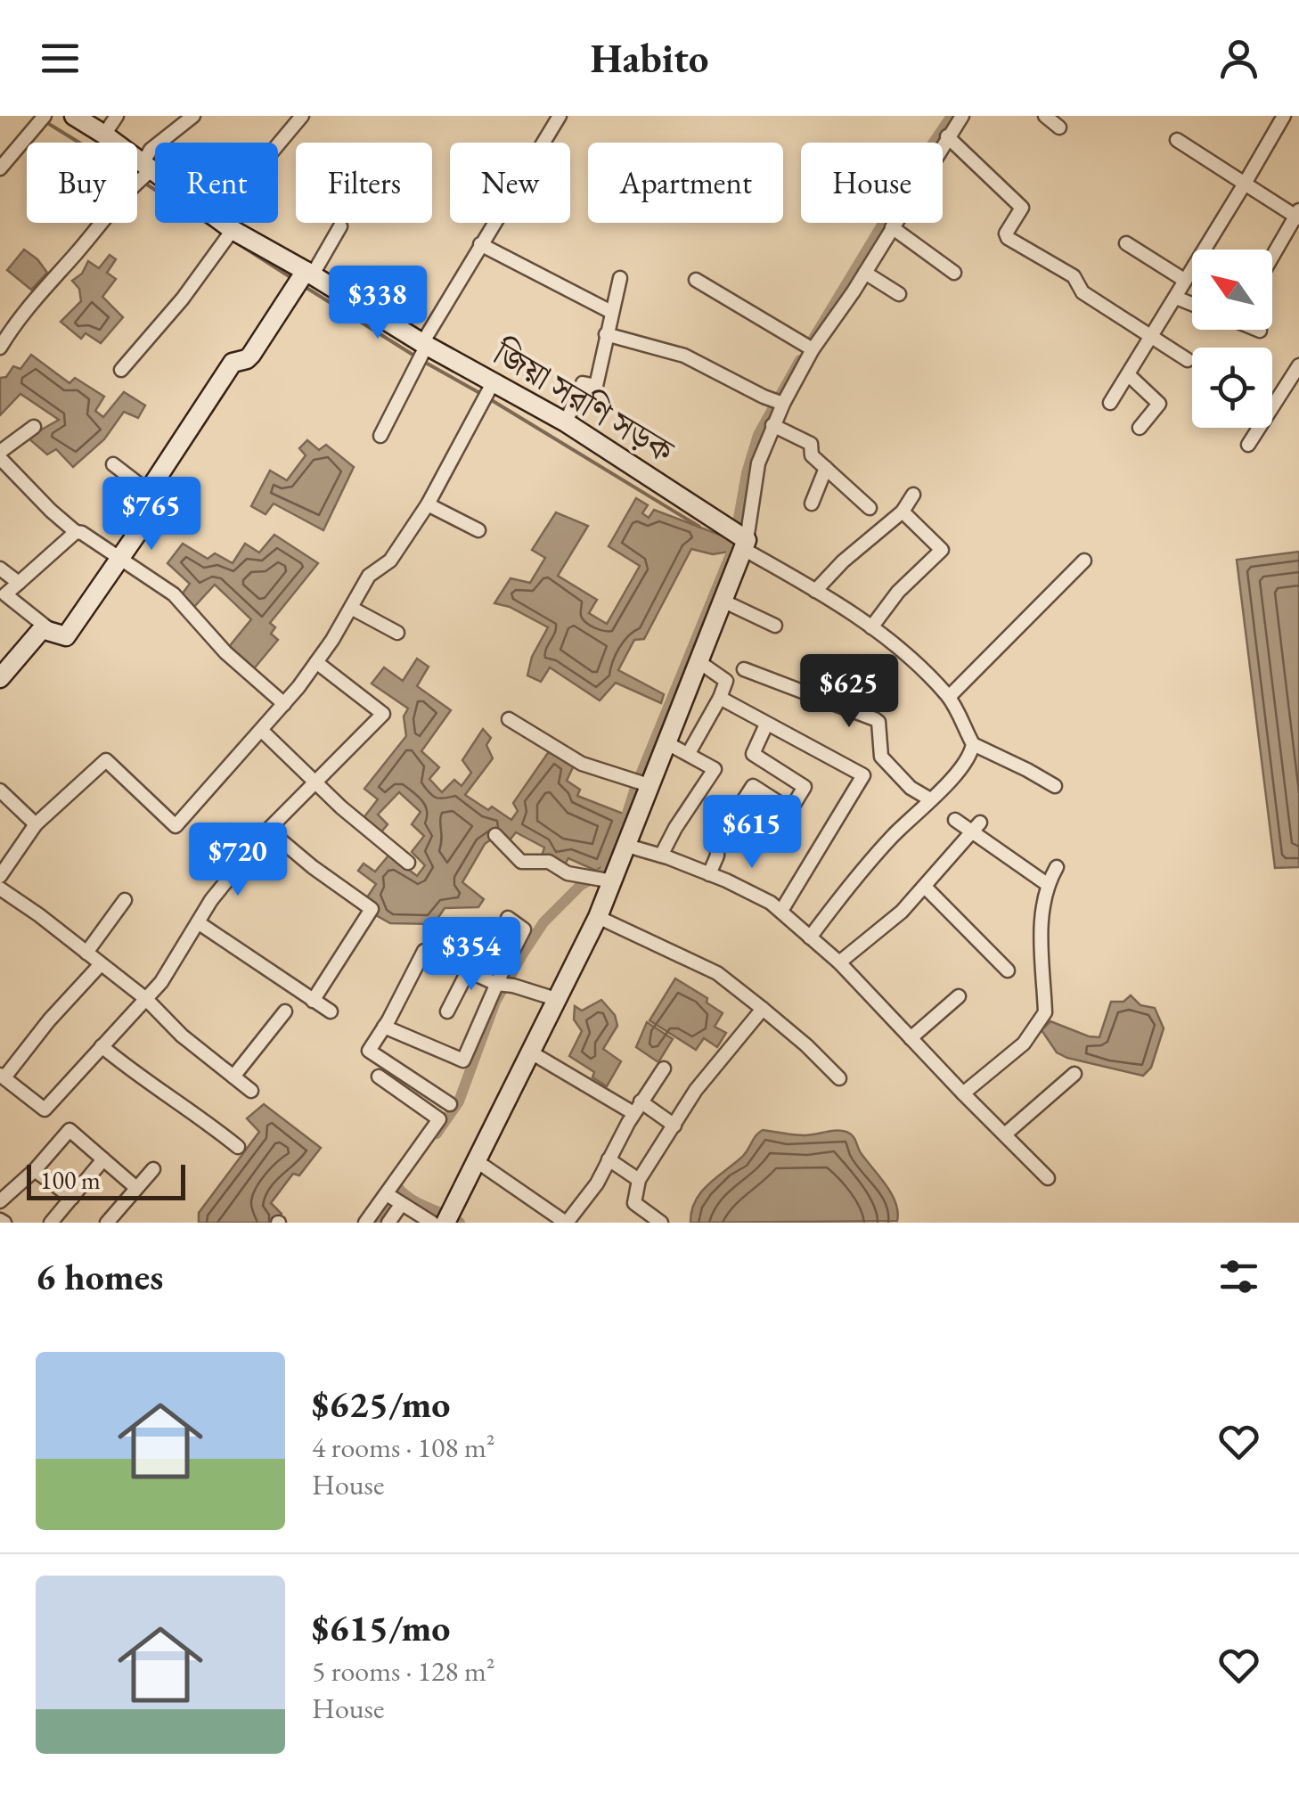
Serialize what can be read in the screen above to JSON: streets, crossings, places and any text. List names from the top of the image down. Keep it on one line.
{"streets":{"main road":["জিয়া সরণি সড়ক"]},"scale_bar":"100 m","north":"top left","page":{"header":"Habito","chip":["Buy","Rent","Filters","New","Apartment","House"],"price":["$338","$765","$625","$615","$720","$354"],"scale":"100 m","heading":"6 homes","list":[{"name":"$625/mo","note":"4 rooms · 108 m² · House"},{"name":"$615/mo","note":"5 rooms · 128 m² · House"}]}}
